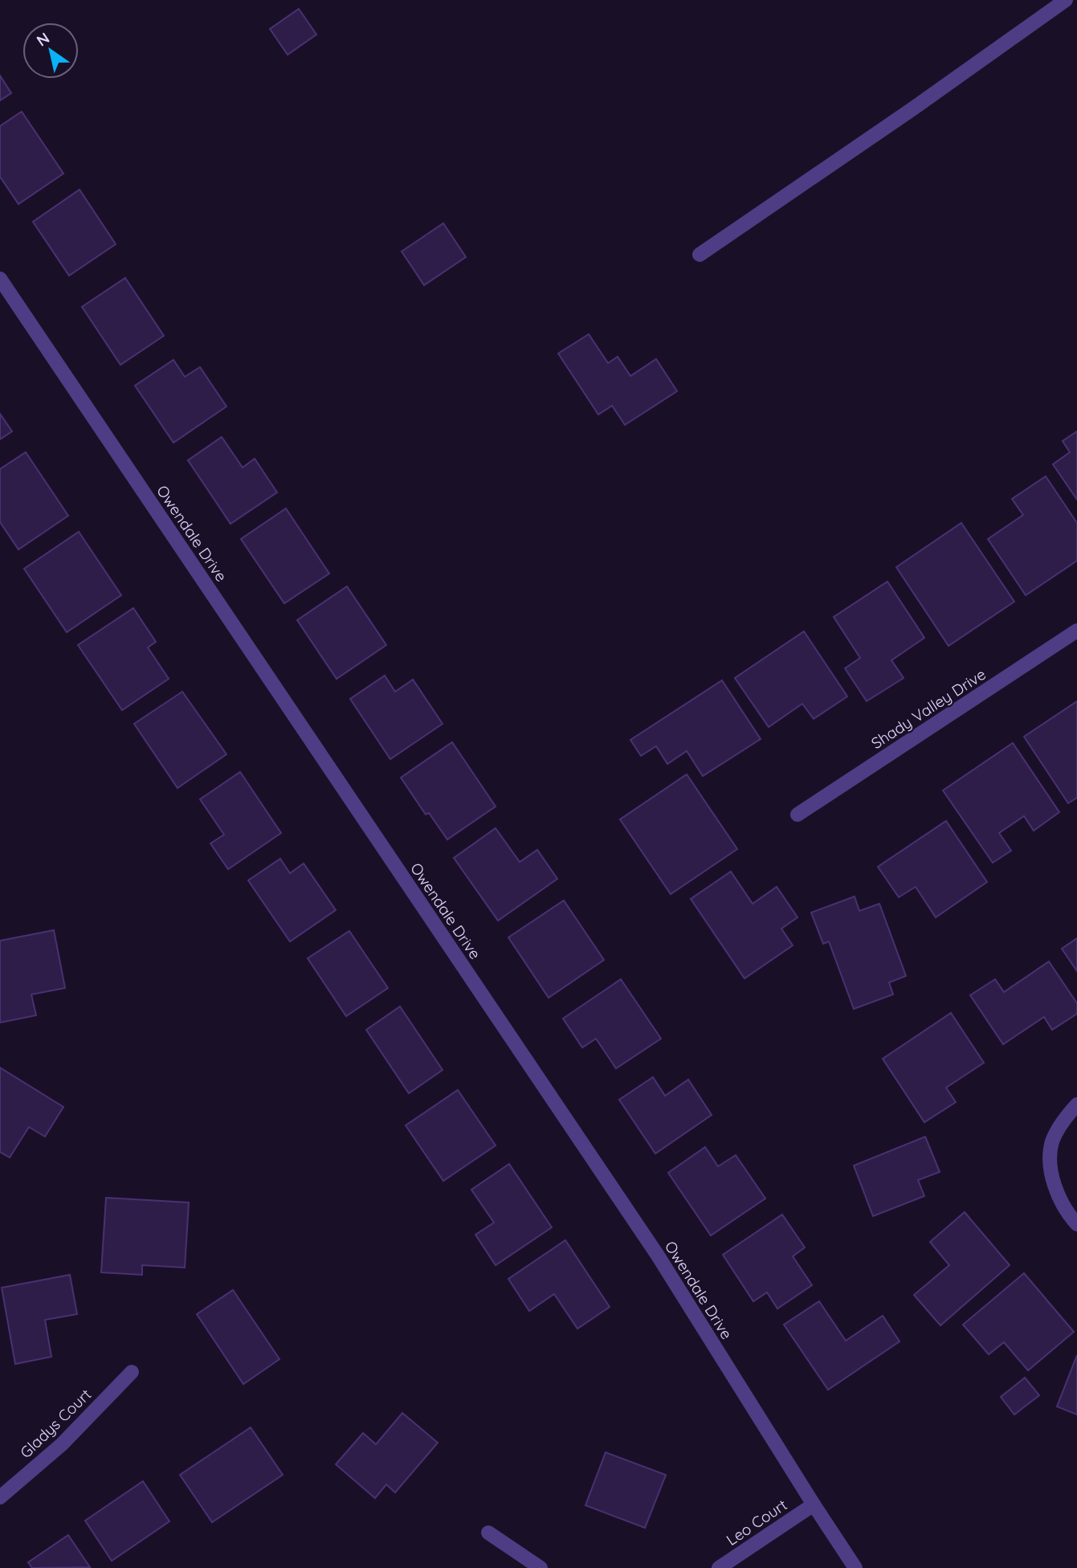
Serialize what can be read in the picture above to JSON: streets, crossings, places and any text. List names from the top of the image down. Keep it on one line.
{"streets":{"street":["Owendale Drive","Shady Valley Drive","Gladys Court","Leo Court"]},"crossings":[["Owendale Drive","Leo Court"]],"north":"top left"}
